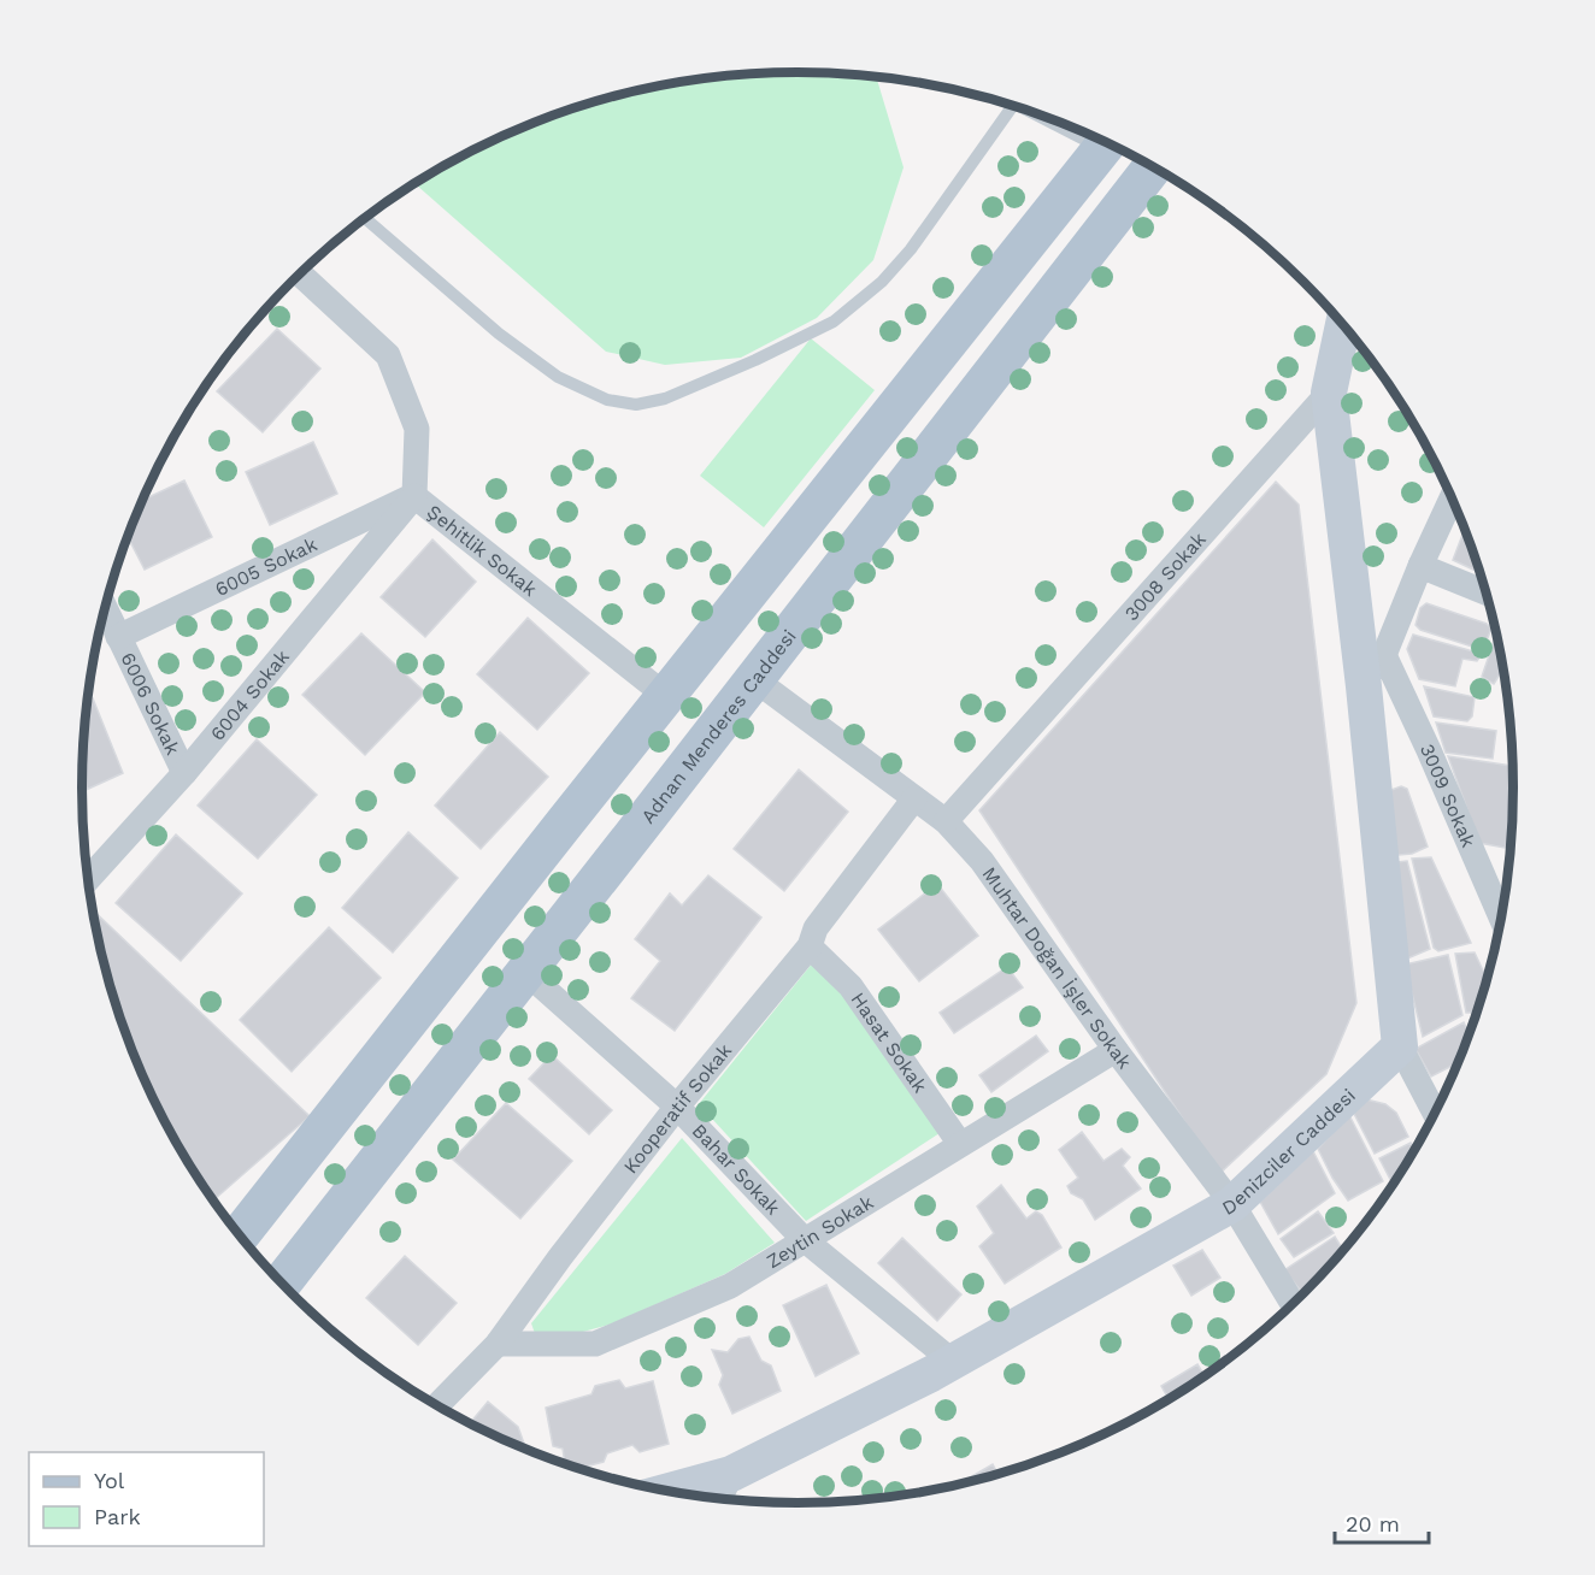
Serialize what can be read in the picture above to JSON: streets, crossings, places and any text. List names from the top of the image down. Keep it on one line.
{"streets":{"main road":["3008 Sokak","Adnan Menderes Caddesi","Denizciler Caddesi"],"street":["Şehitlik Sokak","6005 Sokak","6004 Sokak","6006 Sokak","3009 Sokak","Muhtar Doğan İşler Sokak","Hasat Sokak","Kooperatif Sokak","Bahar Sokak","Zeytin Sokak"]},"crossings":[["Şehitlik Sokak","6005 Sokak"],["Şehitlik Sokak","6004 Sokak"],["6005 Sokak","6004 Sokak"],["6005 Sokak","6006 Sokak"],["3008 Sokak","Muhtar Doğan İşler Sokak"],["6004 Sokak","6006 Sokak"],["Adnan Menderes Caddesi","Muhtar Doğan İşler Sokak"],["Adnan Menderes Caddesi","Bahar Sokak"],["Muhtar Doğan İşler Sokak","Kooperatif Sokak"],["Muhtar Doğan İşler Sokak","Denizciler Caddesi"],["Muhtar Doğan İşler Sokak","Zeytin Sokak"],["Hasat Sokak","Kooperatif Sokak"],["Hasat Sokak","Zeytin Sokak"],["Kooperatif Sokak","Bahar Sokak"],["Kooperatif Sokak","Zeytin Sokak"],["Denizciler Caddesi","Bahar Sokak"],["Bahar Sokak","Zeytin Sokak"]],"legend":["Yol","Park"],"scale_bar":"20 m"}
